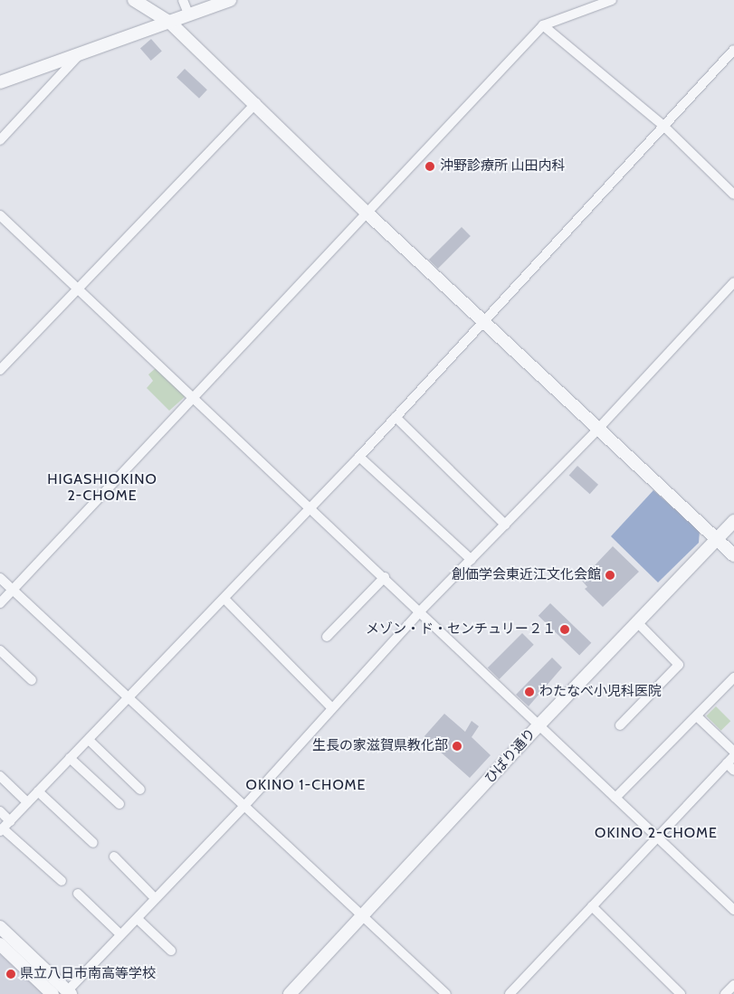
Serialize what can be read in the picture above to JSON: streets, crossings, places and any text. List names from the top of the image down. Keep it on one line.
{"streets":{"street":["ひばり通り"]},"districts":["HIGASHIOKINO 2-CHOME","OKINO 1-CHOME","OKINO 2-CHOME"],"places":["沖野診療所 山田内科","創価学会東近江文化会館","メゾン・ド・センチュリー２１","わたなべ小児科医院","生長の家滋賀県教化部","県立八日市南高等学校"]}
